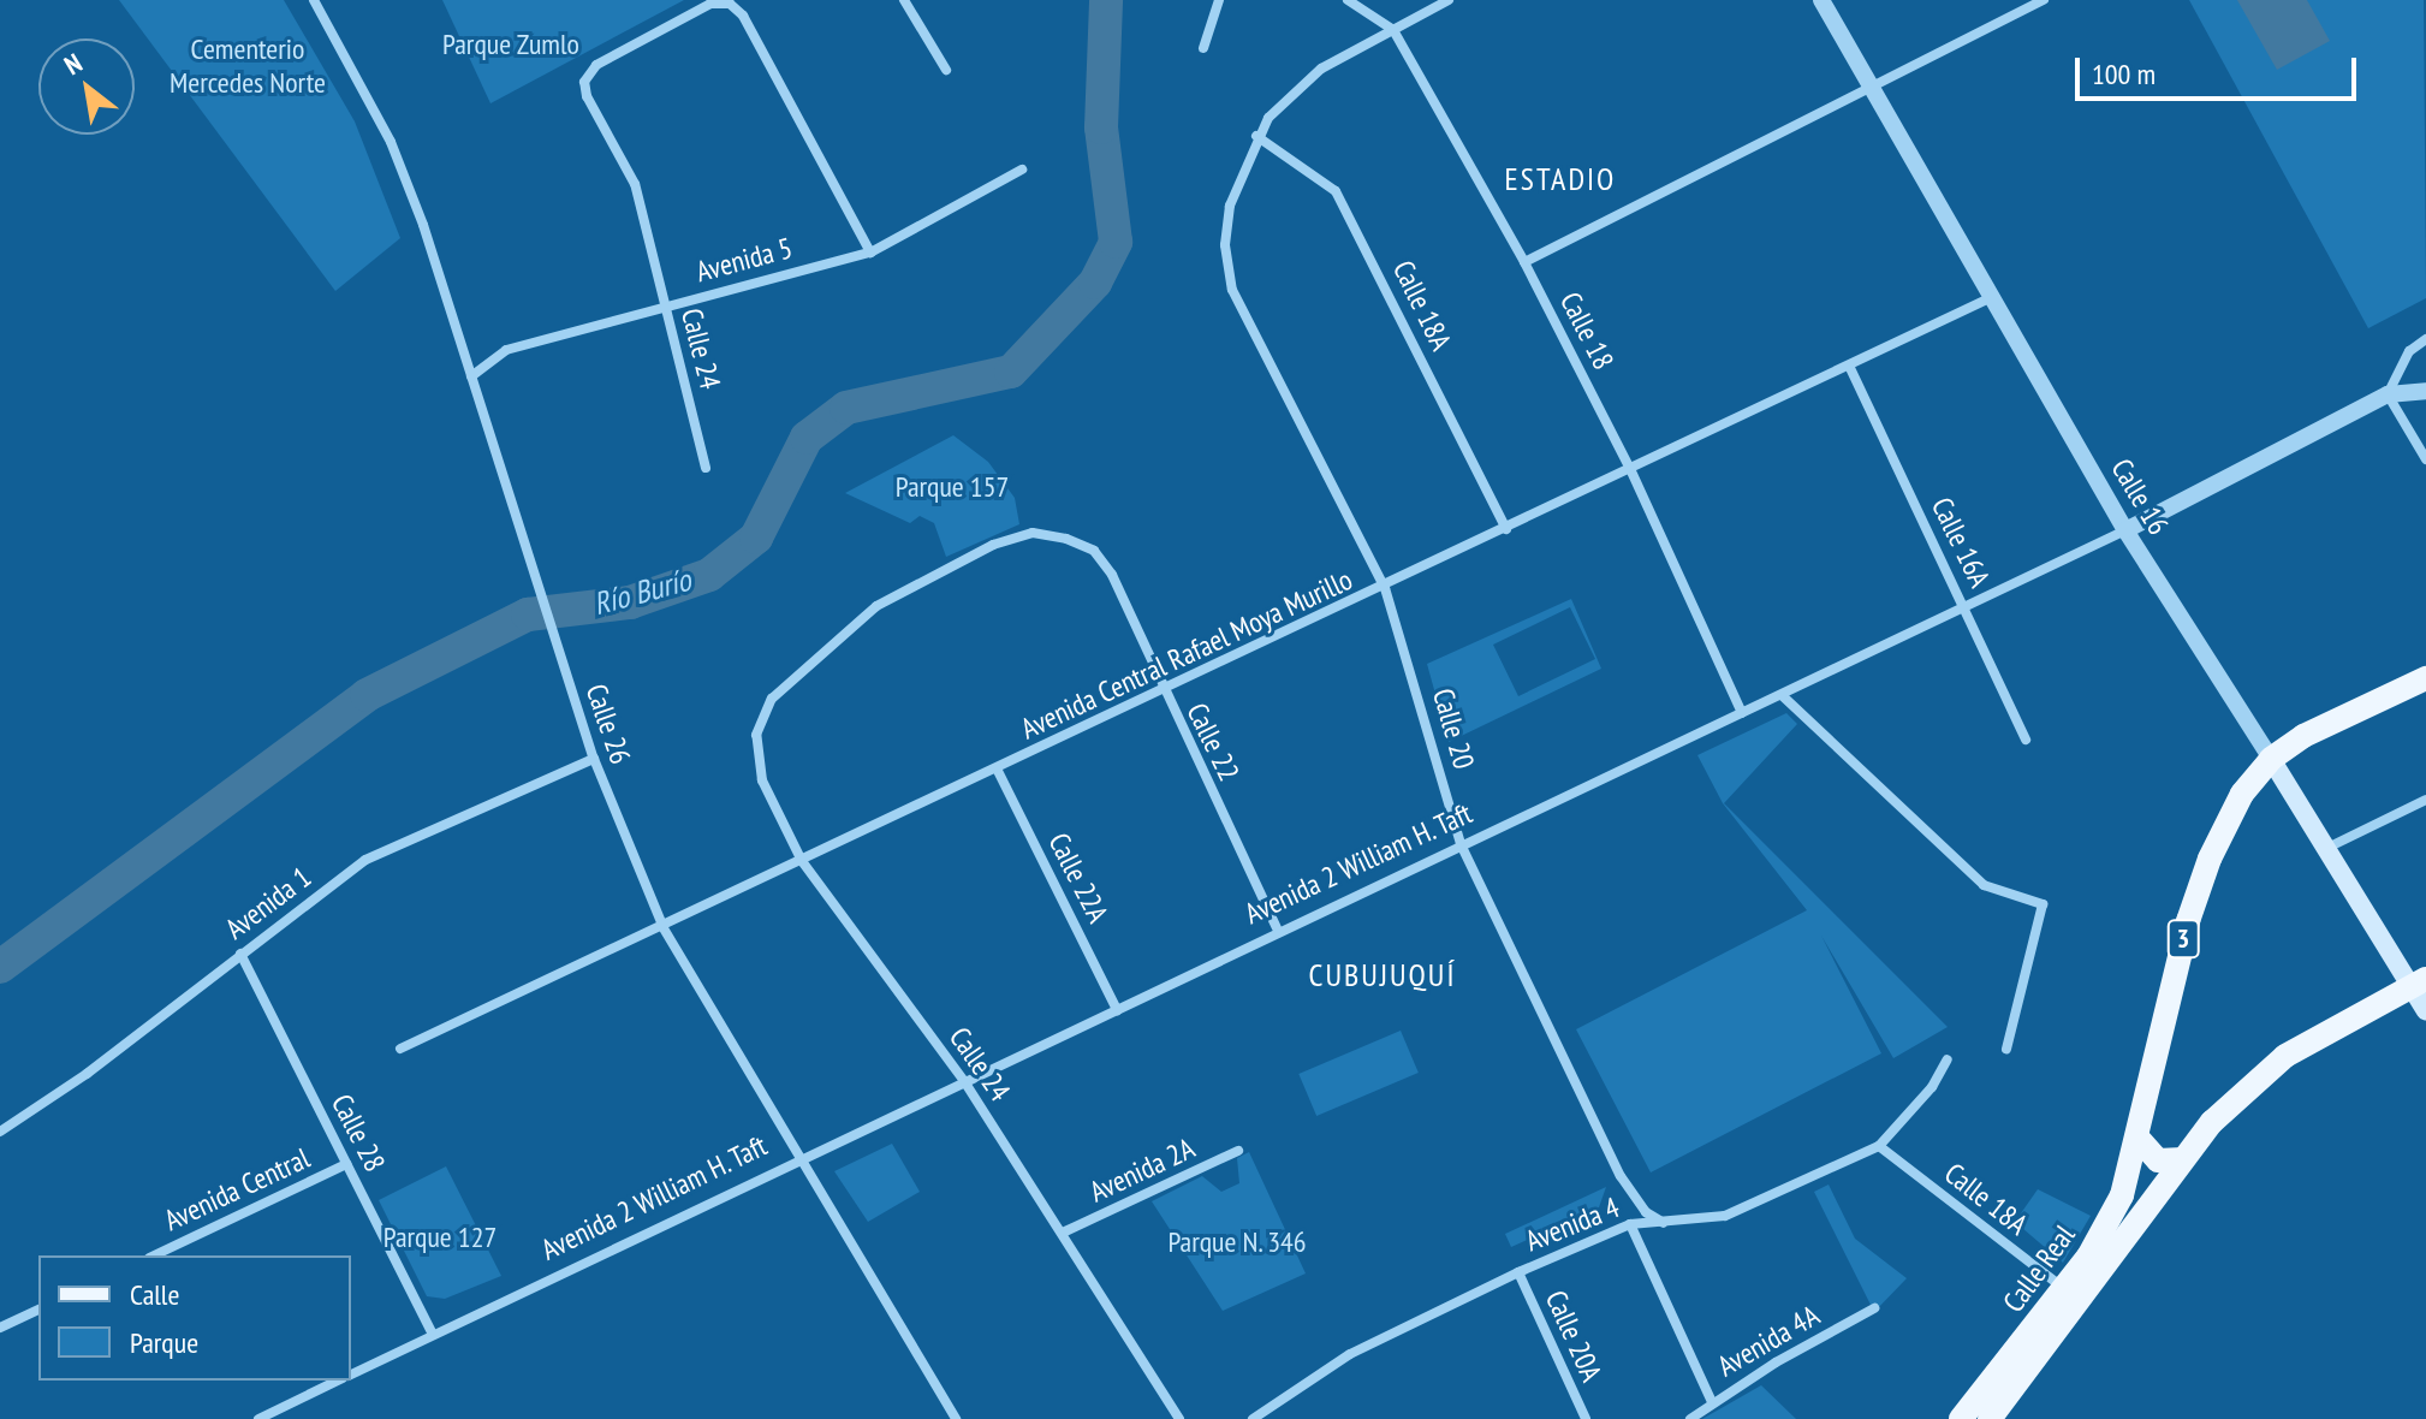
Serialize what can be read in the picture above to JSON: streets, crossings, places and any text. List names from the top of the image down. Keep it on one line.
{"streets":{"main road":["Calle 16","3","Calle Real"],"street":["Avenida 5","Calle 18A","Calle 18","Calle 24","Calle 16A","Avenida Central Rafael Moya Murillo","Calle 26","Calle 20","Calle 22","Avenida 2 William H. Taft","Calle 22A","Avenida 1","Calle 28","Avenida 2A","Avenida Central","Avenida 4","Calle 20A","Avenida 4A"]},"crossings":[["Avenida 5","Calle 24"],["Avenida 5","Calle 26"],["Calle 18A","Avenida Central Rafael Moya Murillo"],["Calle 18A","Calle 20"],["Calle 18A","Avenida 4"],["Calle 18A","Calle Real"],["Calle 18","Avenida Central Rafael Moya Murillo"],["Calle 18","Avenida 2 William H. Taft"],["Calle 24","Avenida Central Rafael Moya Murillo"],["Calle 24","Calle 22"],["Calle 24","Avenida 2 William H. Taft"],["Calle 24","Avenida 2A"],["Calle 16","Avenida Central Rafael Moya Murillo"],["Calle 16","Avenida 2 William H. Taft"],["Calle 16","3"],["Calle 16","Calle Real"],["Calle 16A","Avenida Central Rafael Moya Murillo"],["Calle 16A","Avenida 2 William H. Taft"],["Avenida Central Rafael Moya Murillo","Calle 26"],["Avenida Central Rafael Moya Murillo","Calle 20"],["Avenida Central Rafael Moya Murillo","Calle 22"],["Avenida Central Rafael Moya Murillo","Calle 22A"],["Calle 26","Avenida 2 William H. Taft"],["Calle 26","Avenida 1"],["Calle 20","Avenida 2 William H. Taft"],["Calle 20","Avenida 4"],["Calle 22","Avenida 2 William H. Taft"],["Avenida 2 William H. Taft","Calle 22A"],["Avenida 2 William H. Taft","Calle 28"],["Avenida 1","Calle 28"],["3","Calle Real"],["Calle 28","Avenida Central"],["Avenida 4","Calle 20A"]],"districts":["ESTADIO","CUBUJUQUÍ"],"water":["Río Burío"],"parks":["Parque Zumlo","Cementerio Mercedes Norte","Parque 157","Parque 127","Parque N. 346"],"legend":["Calle","Parque"],"scale_bar":"100 m","north":"top left"}
